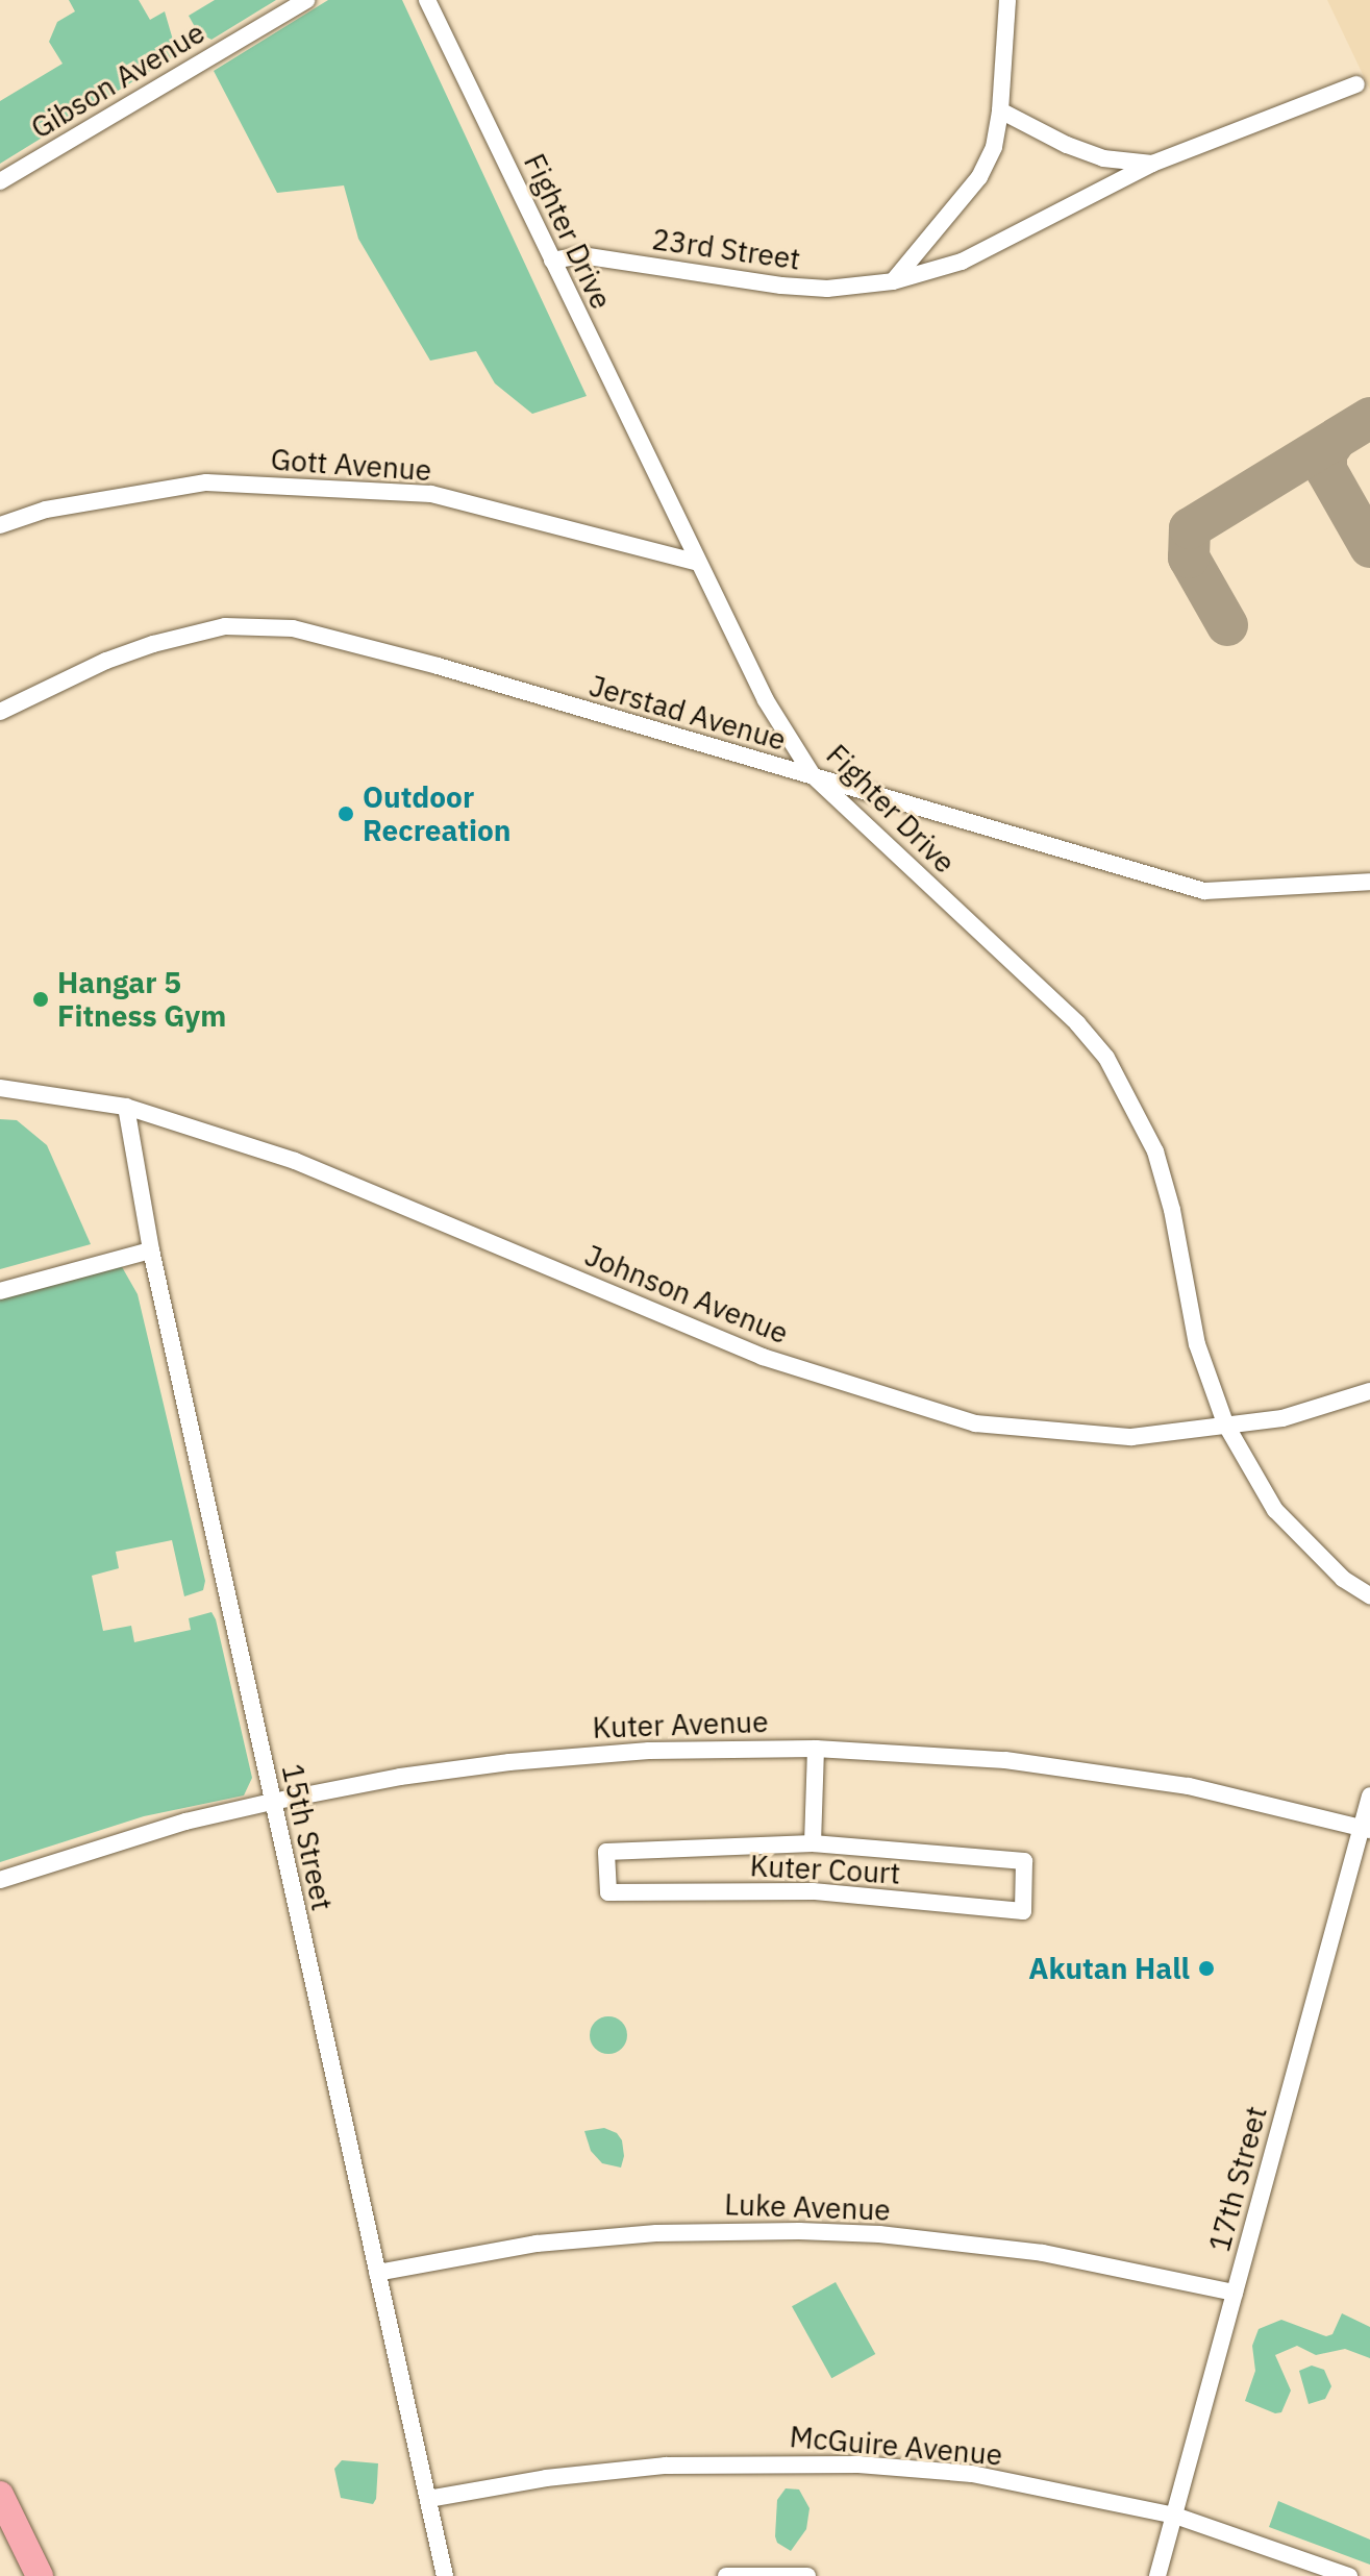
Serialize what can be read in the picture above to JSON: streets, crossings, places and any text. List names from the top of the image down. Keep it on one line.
{"streets":{"street":["Gibson Avenue","Fighter Drive","23rd Street","Gott Avenue","Jerstad Avenue","Johnson Avenue","Kuter Avenue","15th Street","Kuter Court","17th Street","Luke Avenue","McGuire Avenue"]},"crossings":[["Fighter Drive","23rd Street"],["Fighter Drive","Gott Avenue"],["Fighter Drive","Jerstad Avenue"],["Fighter Drive","Johnson Avenue"],["Johnson Avenue","15th Street"],["Kuter Avenue","15th Street"],["Kuter Avenue","Kuter Court"],["Kuter Avenue","17th Street"],["15th Street","Luke Avenue"],["15th Street","McGuire Avenue"],["17th Street","Luke Avenue"],["17th Street","McGuire Avenue"]],"places":["Outdoor Recreation","Hangar 5 Fitness Gym","Akutan Hall"]}
